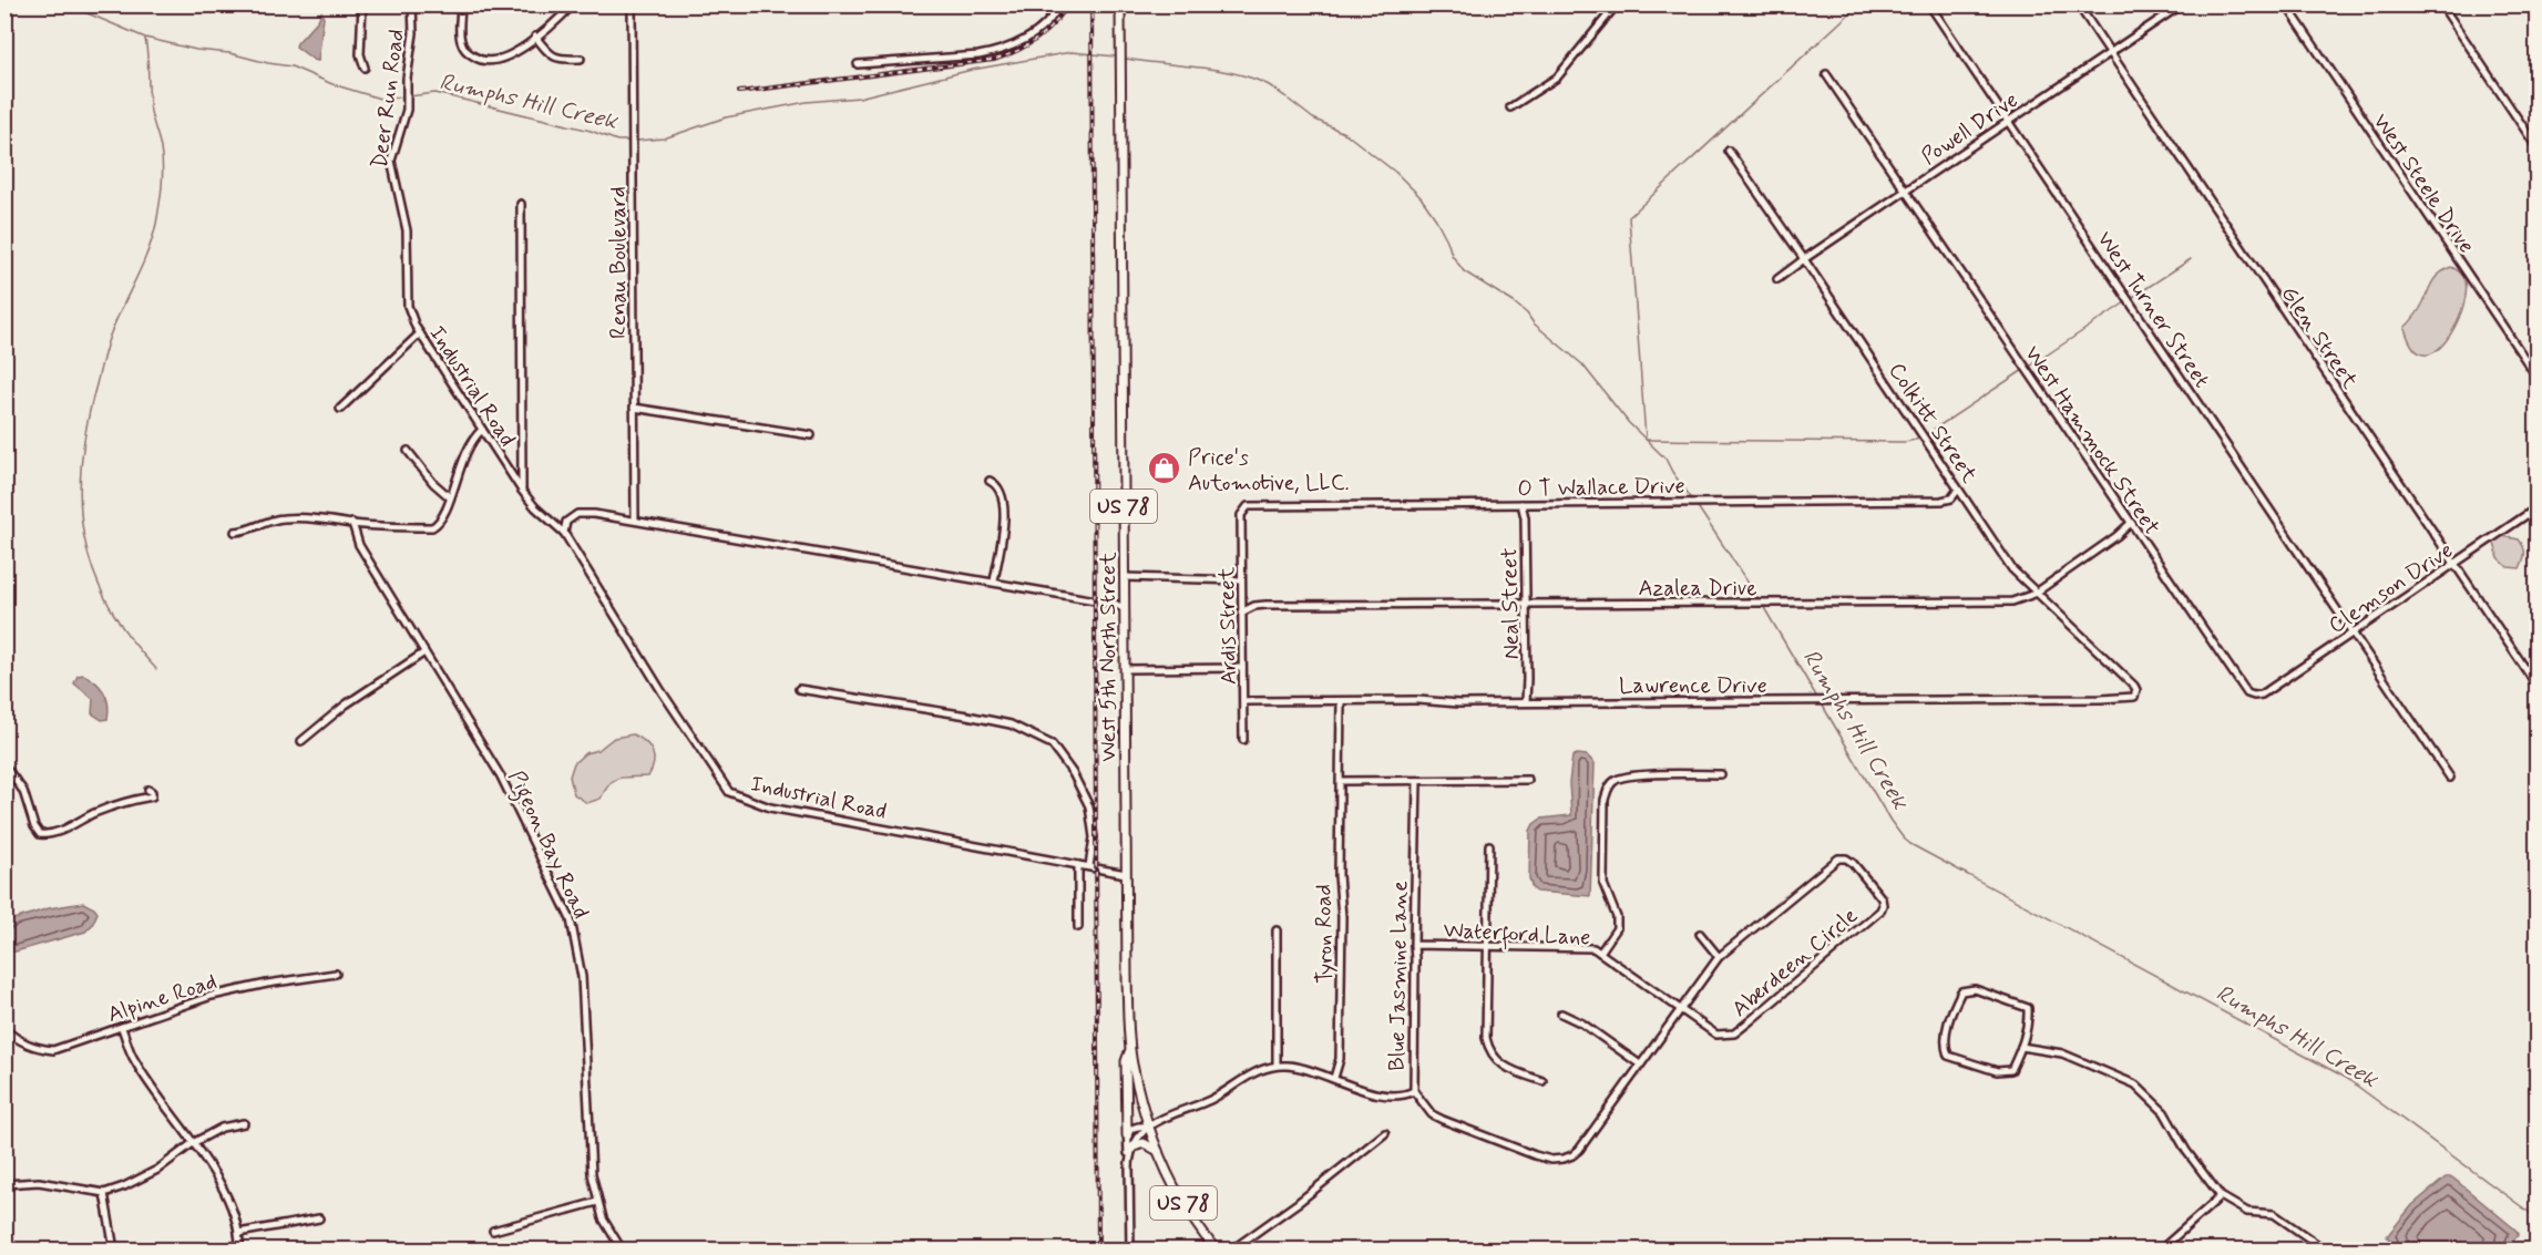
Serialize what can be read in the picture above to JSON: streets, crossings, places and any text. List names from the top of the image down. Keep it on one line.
{"streets":{"main road":["US 78","West 5th North Street"],"street":["Deer Run Road","Powell Drive","West Steele Drive","Renau Boulevard","West Turner Street","Glen Street","Industrial Road","Colkitt Street","West Hammock Street","O T Wallace Drive","Azalea Drive","Clemson Drive","Neal Street","Ardis Street","Lawrence Drive","Pigeon Bay Road","Waterford Lane","Tyron Road","Aberdeen Circle","Blue Jasmine Lane","Alpine Road"]},"crossings":[["Deer Run Road","Industrial Road"],["Powell Drive","West Turner Street"],["Powell Drive","Glen Street"],["Powell Drive","Colkitt Street"],["Powell Drive","West Hammock Street"],["West Turner Street","Clemson Drive"],["Glen Street","Clemson Drive"],["Industrial Road","West 5th North Street"],["Colkitt Street","O T Wallace Drive"],["Colkitt Street","Azalea Drive"],["Colkitt Street","Lawrence Drive"],["West Hammock Street","Azalea Drive"],["West Hammock Street","Clemson Drive"],["O T Wallace Drive","Neal Street"],["O T Wallace Drive","Ardis Street"],["Azalea Drive","Neal Street"],["Azalea Drive","Ardis Street"],["Neal Street","Lawrence Drive"],["Ardis Street","Lawrence Drive"],["Lawrence Drive","Tyron Road"],["Waterford Lane","Aberdeen Circle"],["Waterford Lane","Blue Jasmine Lane"],["Aberdeen Circle","Blue Jasmine Lane"]],"water":["Rumphs Hill Creek"],"places":{"shop":["Price's Automotive, LLC."]}}
